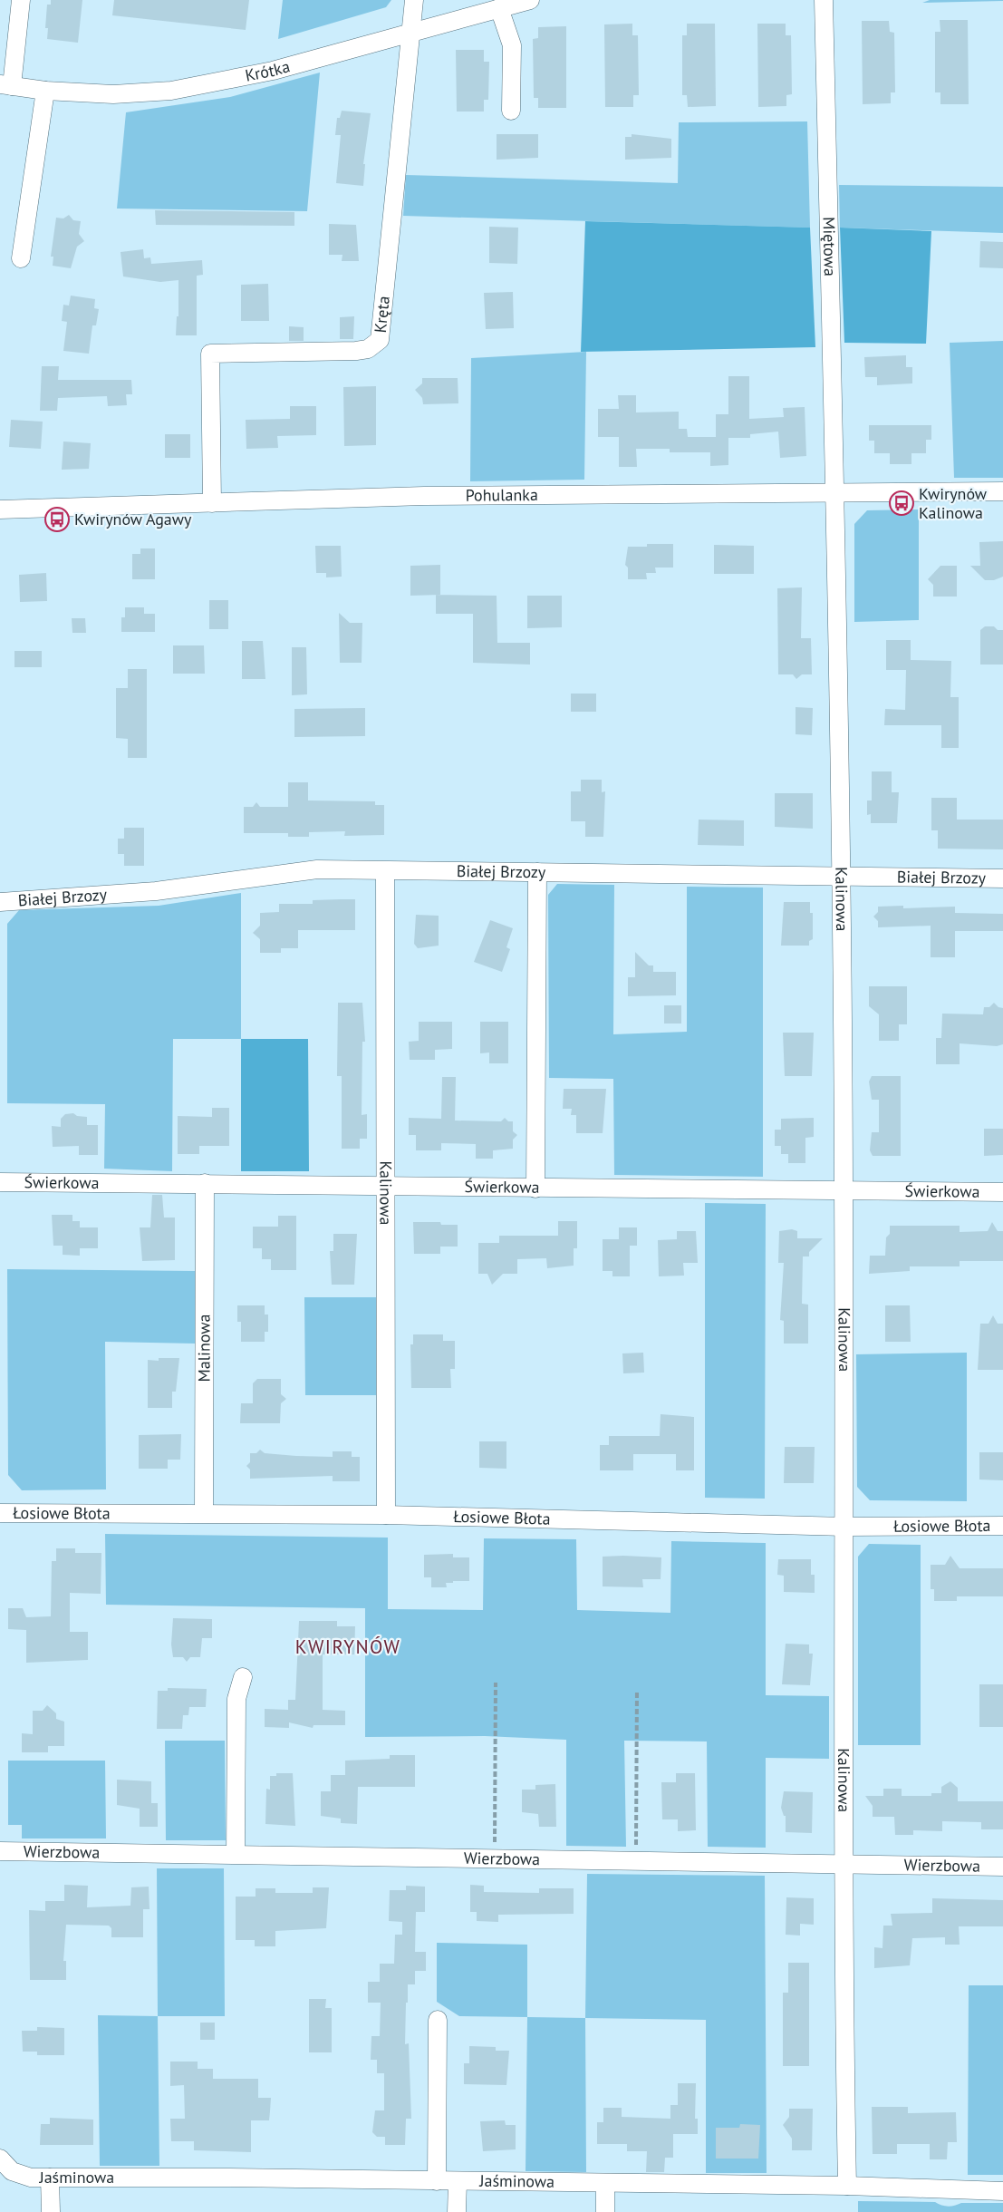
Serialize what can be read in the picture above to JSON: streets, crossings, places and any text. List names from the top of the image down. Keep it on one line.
{"streets":{"street":["Krótka","Miętowa","Kręta","Pohulanka","Białej Brzozy","Kalinowa","Świerkowa","Malinowa","Łosiowe Błota","Wierzbowa","Jaśminowa"]},"crossings":[["Krótka","Kręta"],["Miętowa","Pohulanka"],["Miętowa","Kalinowa"],["Kręta","Pohulanka"],["Pohulanka","Kalinowa"],["Białej Brzozy","Kalinowa"],["Kalinowa","Świerkowa"],["Kalinowa","Łosiowe Błota"],["Kalinowa","Wierzbowa"],["Kalinowa","Jaśminowa"],["Świerkowa","Malinowa"],["Malinowa","Łosiowe Błota"]],"districts":["KWIRYNÓW"],"places":{"bus stop":["Kwirynów Kalinowa","Kwirynów Agawy"]}}
